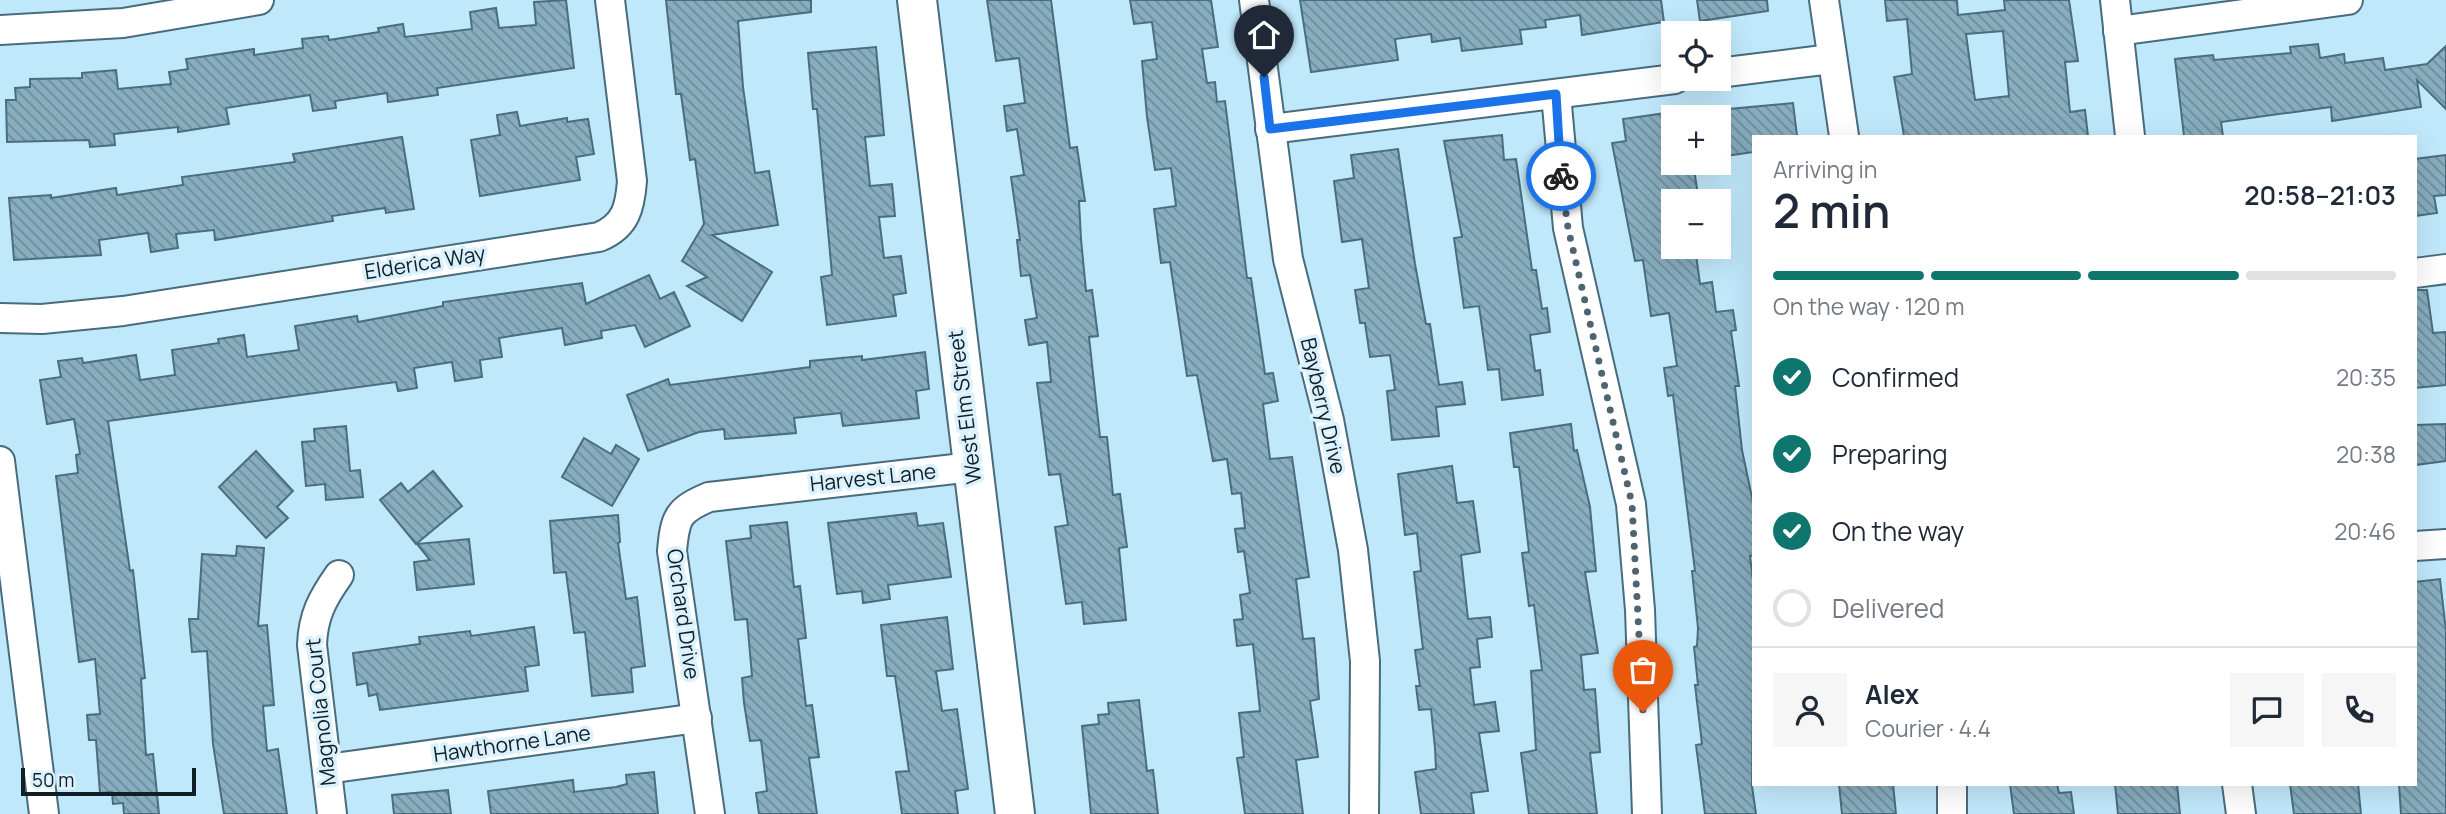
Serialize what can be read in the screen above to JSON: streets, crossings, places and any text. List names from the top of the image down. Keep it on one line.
{"streets":{"street":["Elderica Way","Bayberry Drive","West Elm Street","Harvest Lane","Orchard Drive","Magnolia Court","Hawthorne Lane"]},"crossings":[["West Elm Street","Harvest Lane"],["Harvest Lane","Orchard Drive"],["Orchard Drive","Hawthorne Lane"],["Magnolia Court","Hawthorne Lane"]],"scale_bar":"50 m","page":{"map_buttons":["+","−"],"heading":["2 min","Arriving in","20:58–21:03"],"panel":["Alex","Courier · 4.4"],"bar":"On the way · 120 m","list":[["Confirmed","20:35"],["Preparing","20:38"],["On the way","20:46"],"Delivered"],"scale":"50 m"}}
